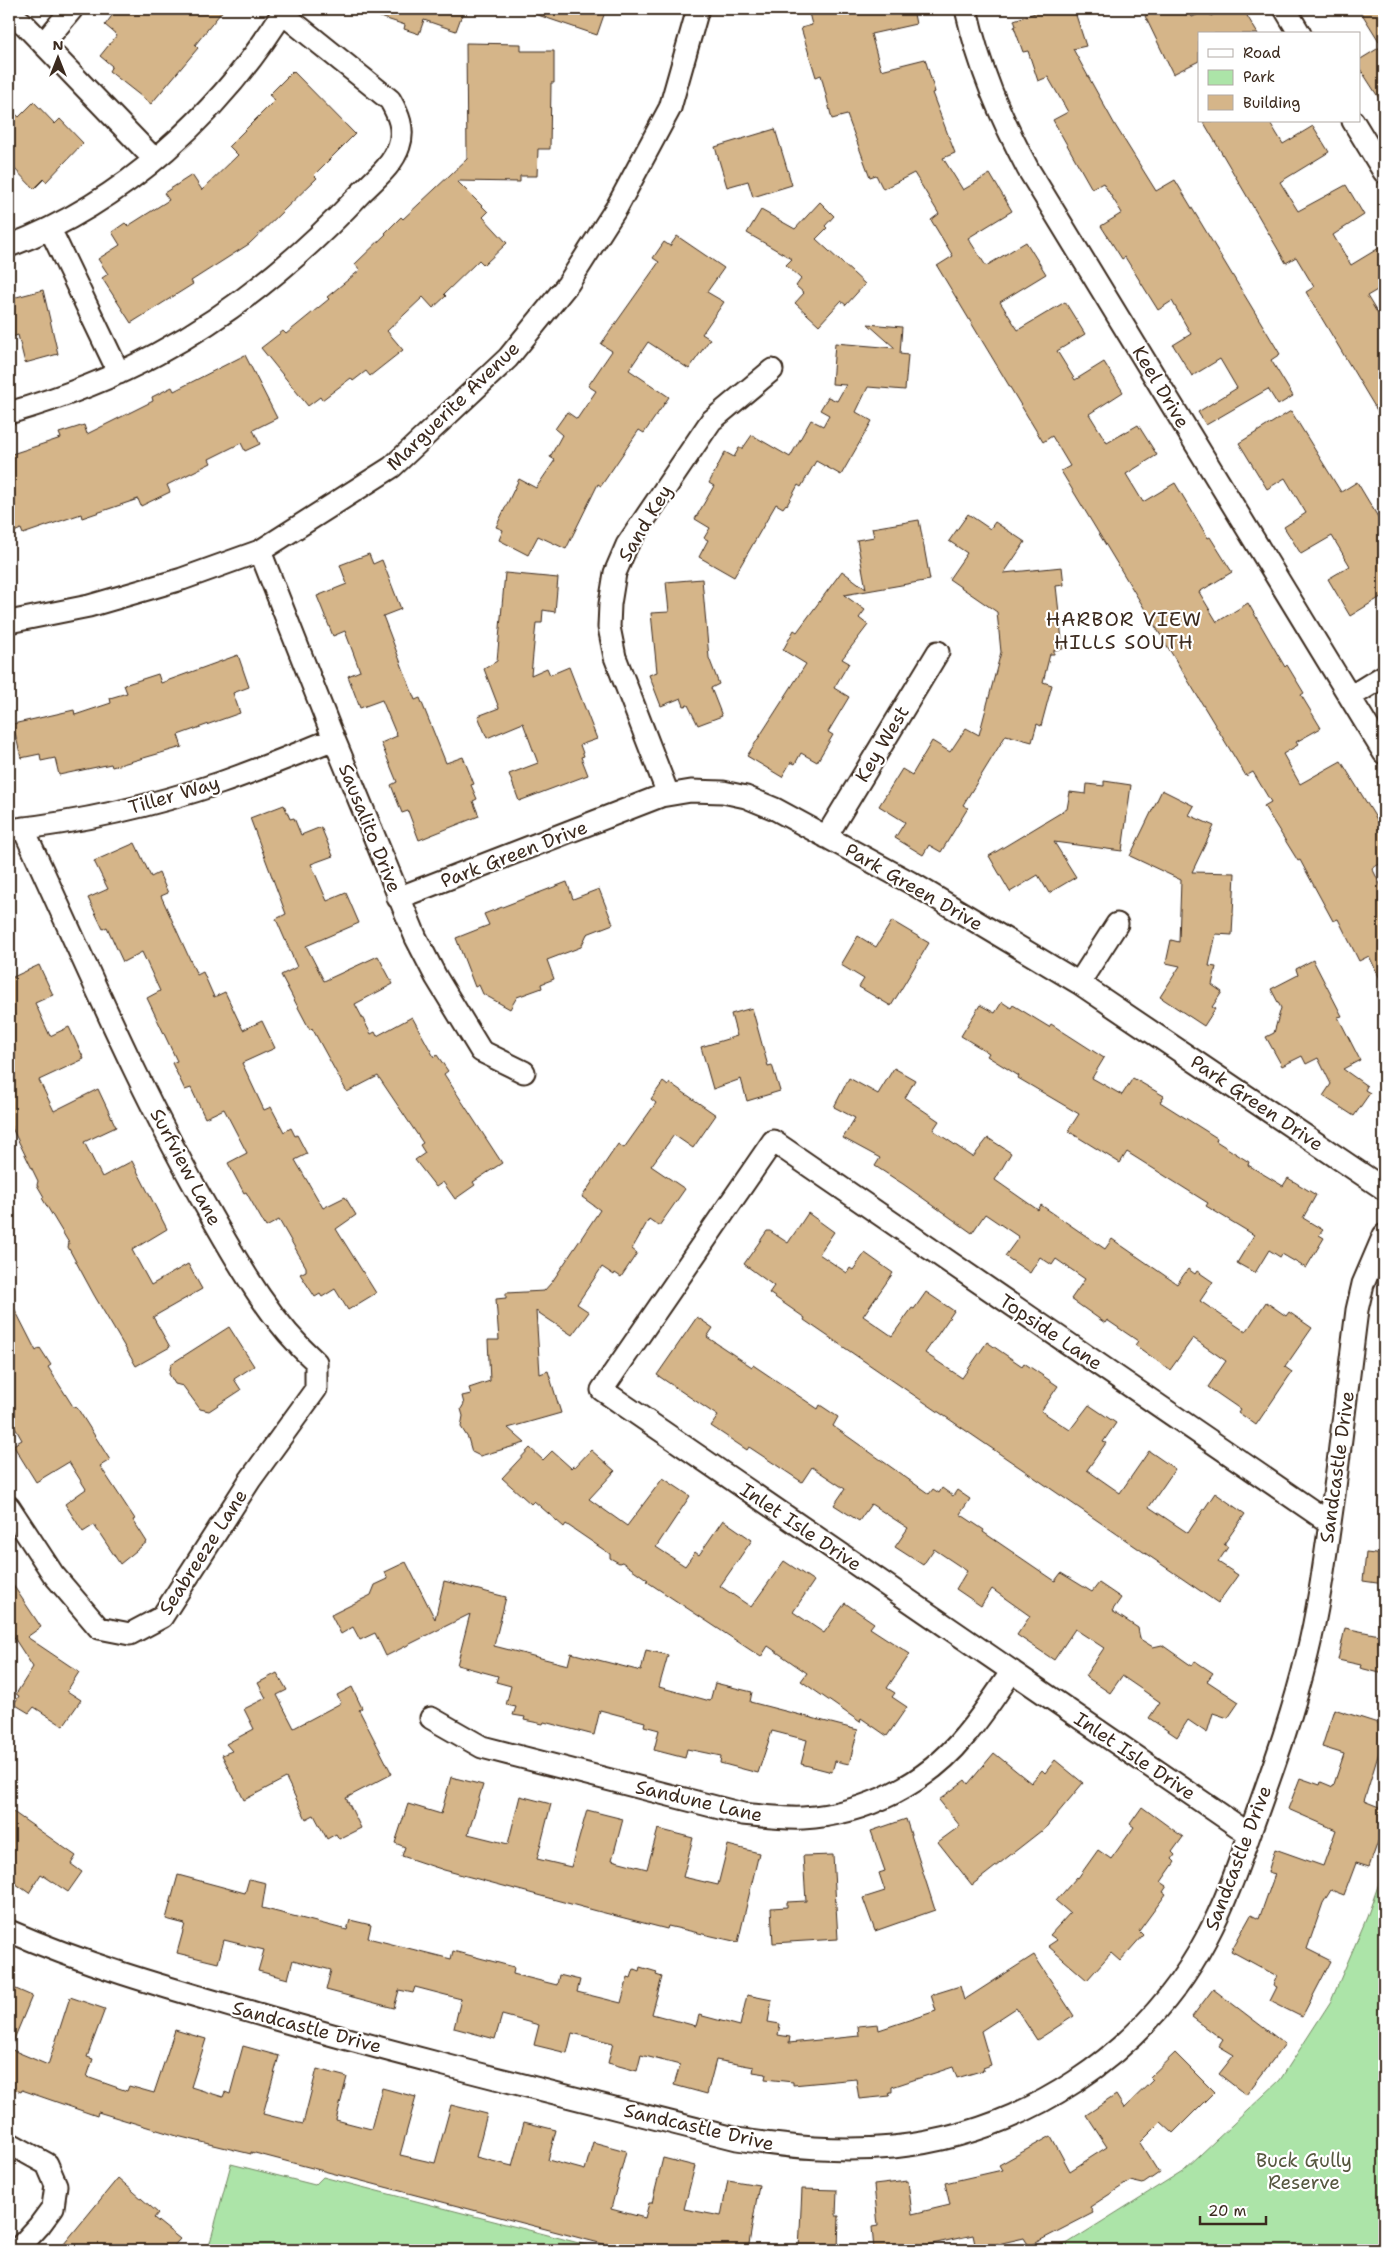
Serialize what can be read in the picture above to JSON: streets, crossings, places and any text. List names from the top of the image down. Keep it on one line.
{"streets":{"street":["Keel Drive","Marguerite Avenue","Sand Key","Key West","Tiller Way","Sausalito Drive","Park Green Drive","Surfview Lane","Topside Lane","Sandcastle Drive","Inlet Isle Drive","Seabreeze Lane","Sandune Lane"]},"crossings":[["Marguerite Avenue","Sausalito Drive"],["Sand Key","Park Green Drive"],["Key West","Park Green Drive"],["Tiller Way","Sausalito Drive"],["Tiller Way","Surfview Lane"],["Sausalito Drive","Park Green Drive"],["Surfview Lane","Seabreeze Lane"],["Topside Lane","Sandcastle Drive"],["Topside Lane","Inlet Isle Drive"],["Sandcastle Drive","Inlet Isle Drive"],["Inlet Isle Drive","Sandune Lane"]],"districts":["HARBOR VIEW HILLS SOUTH"],"parks":["Buck Gully Reserve"],"legend":["Road","Park","Building"],"scale_bar":"20 m","north":"top"}
